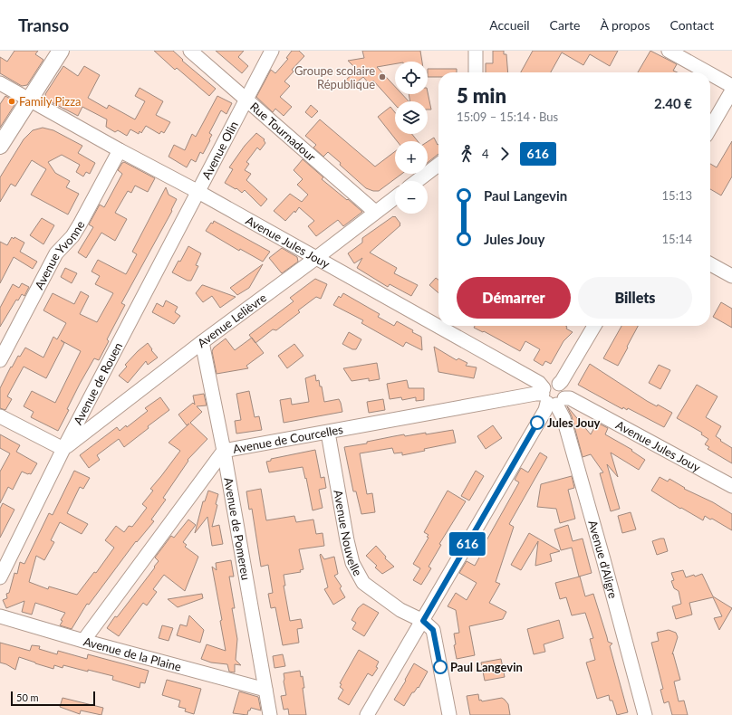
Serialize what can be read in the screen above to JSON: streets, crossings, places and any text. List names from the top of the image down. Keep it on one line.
{"streets":{"street":["Rue Tournadour","Avenue Olin","Avenue Jules Jouy","Avenue Yvonne","Avenue Lelièvre","Avenue de Rouen","Avenue de Courcelles","Avenue de Pomereu","Avenue Nouvelle","Avenue d'Aligre","Avenue de la Plaine"]},"crossings":[["Rue Tournadour","Avenue Olin"],["Rue Tournadour","Avenue Lelièvre"],["Avenue Olin","Avenue Jules Jouy"],["Avenue Olin","Avenue de Rouen"],["Avenue Jules Jouy","Avenue Yvonne"],["Avenue Jules Jouy","Avenue Lelièvre"],["Avenue Jules Jouy","Avenue de Rouen"],["Avenue Jules Jouy","Avenue de Courcelles"],["Avenue Jules Jouy","Avenue d'Aligre"],["Avenue Lelièvre","Avenue de Rouen"],["Avenue Lelièvre","Avenue de Pomereu"],["Avenue de Courcelles","Avenue de Pomereu"],["Avenue de Courcelles","Avenue Nouvelle"],["Avenue de Courcelles","Avenue d'Aligre"],["Avenue de Courcelles","Avenue de la Plaine"],["Avenue de Pomereu","Avenue de la Plaine"]],"places":["Groupe scolaire République","Family Pizza","Jules Jouy","Paul Langevin"],"lines":["bus line 616"],"scale_bar":"50 m","page":{"header":"Transo","nav":["Accueil","Carte","À propos","Contact"],"on_map":"616","map_buttons":["+","−"],"heading":["5 min","15:09 – 15:14 · Bus","2.40 €"],"legs":["4","616"],"list":[{"name":"Paul Langevin","value":"15:13"},{"name":"Jules Jouy","value":"15:14"}],"buttons":["Démarrer","Billets"],"scale":"50 m"}}
